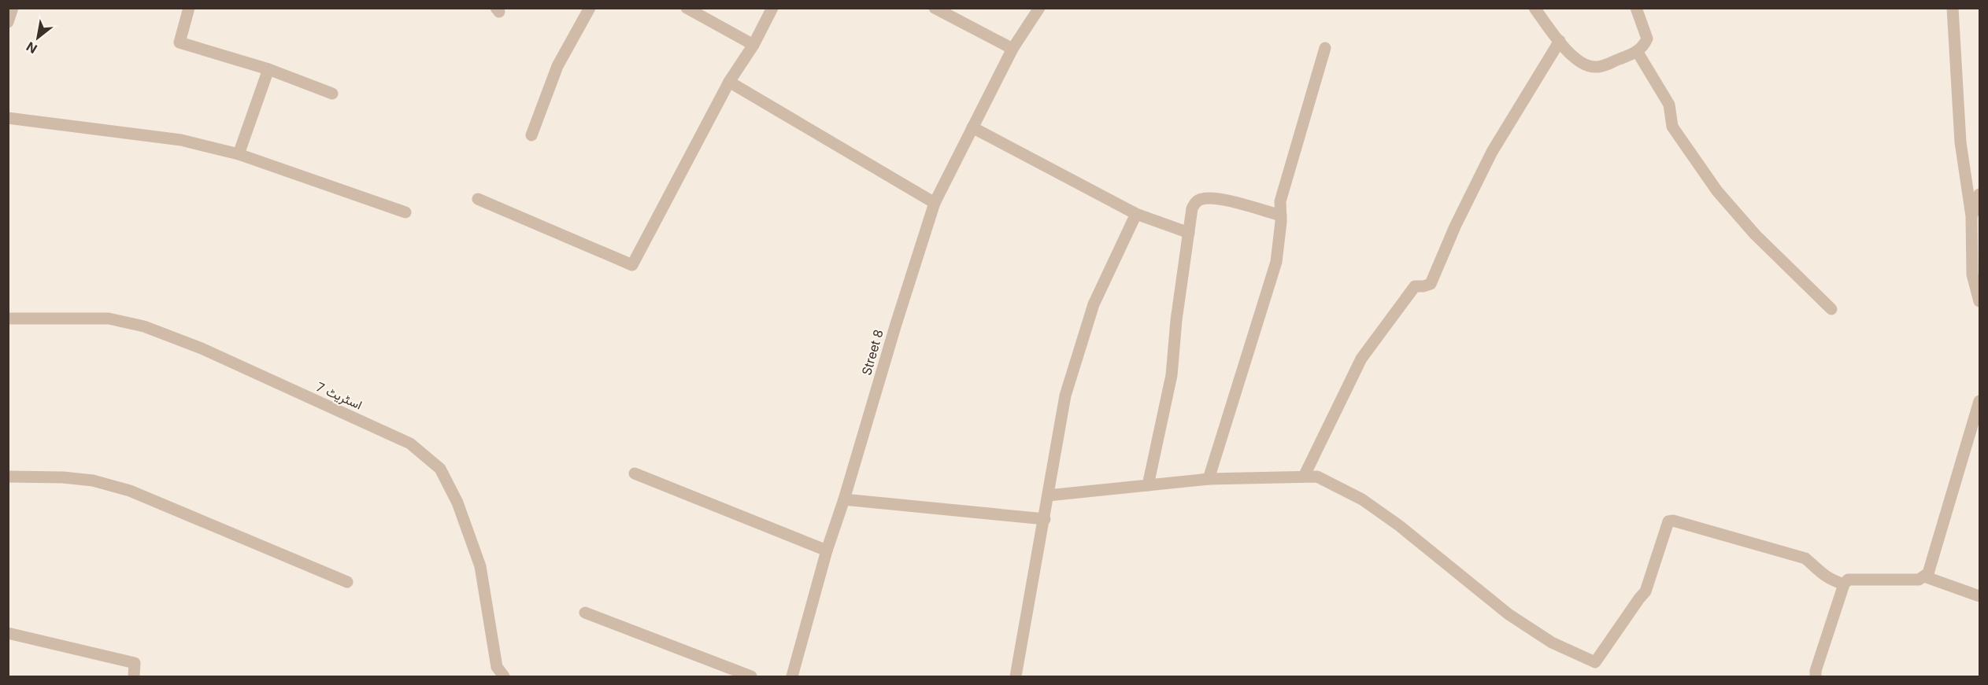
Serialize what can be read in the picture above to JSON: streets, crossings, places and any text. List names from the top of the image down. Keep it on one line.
{"streets":{"street":["Street 8","اسٹریٹ 7"]},"north":"bottom left"}
